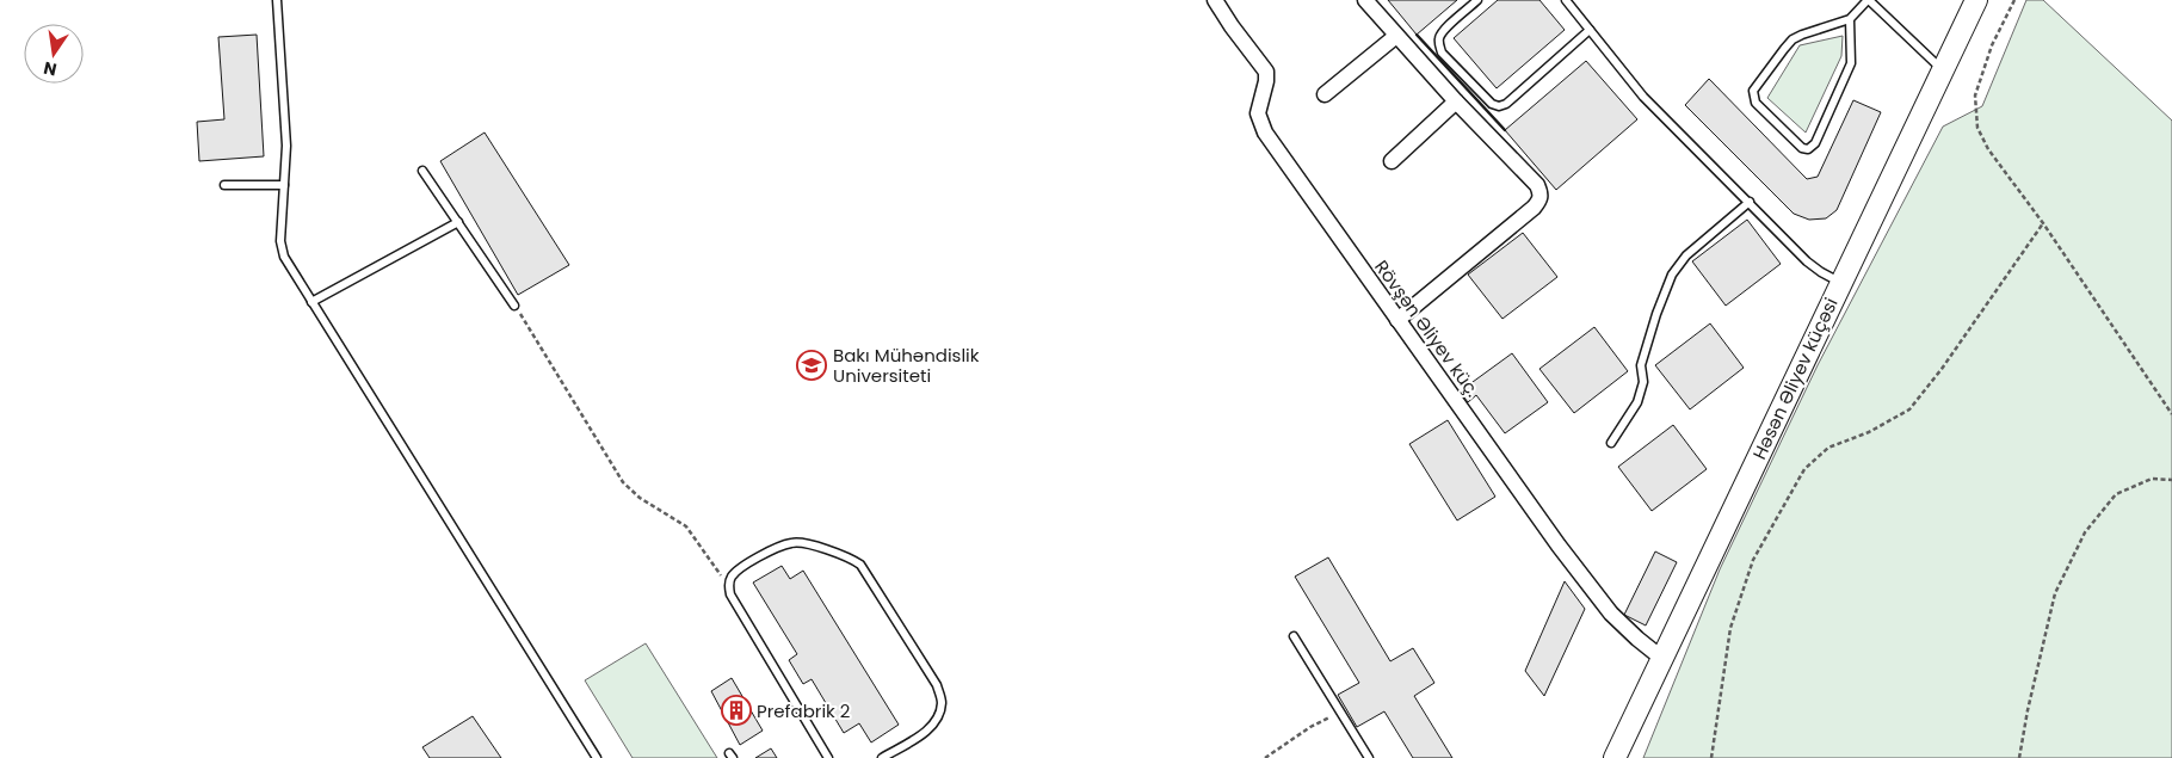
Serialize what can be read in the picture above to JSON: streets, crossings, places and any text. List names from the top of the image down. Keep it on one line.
{"streets":{"main road":["Həsən Əliyev küçəsi"],"street":["Rövşən Əliyev küç."]},"crossings":[["Rövşən Əliyev küç.","Həsən Əliyev küçəsi"]],"places":{"school or university":["Bakı Mühəndislik Universiteti"],"building":["Prefabrik 2"]},"north":"bottom"}
